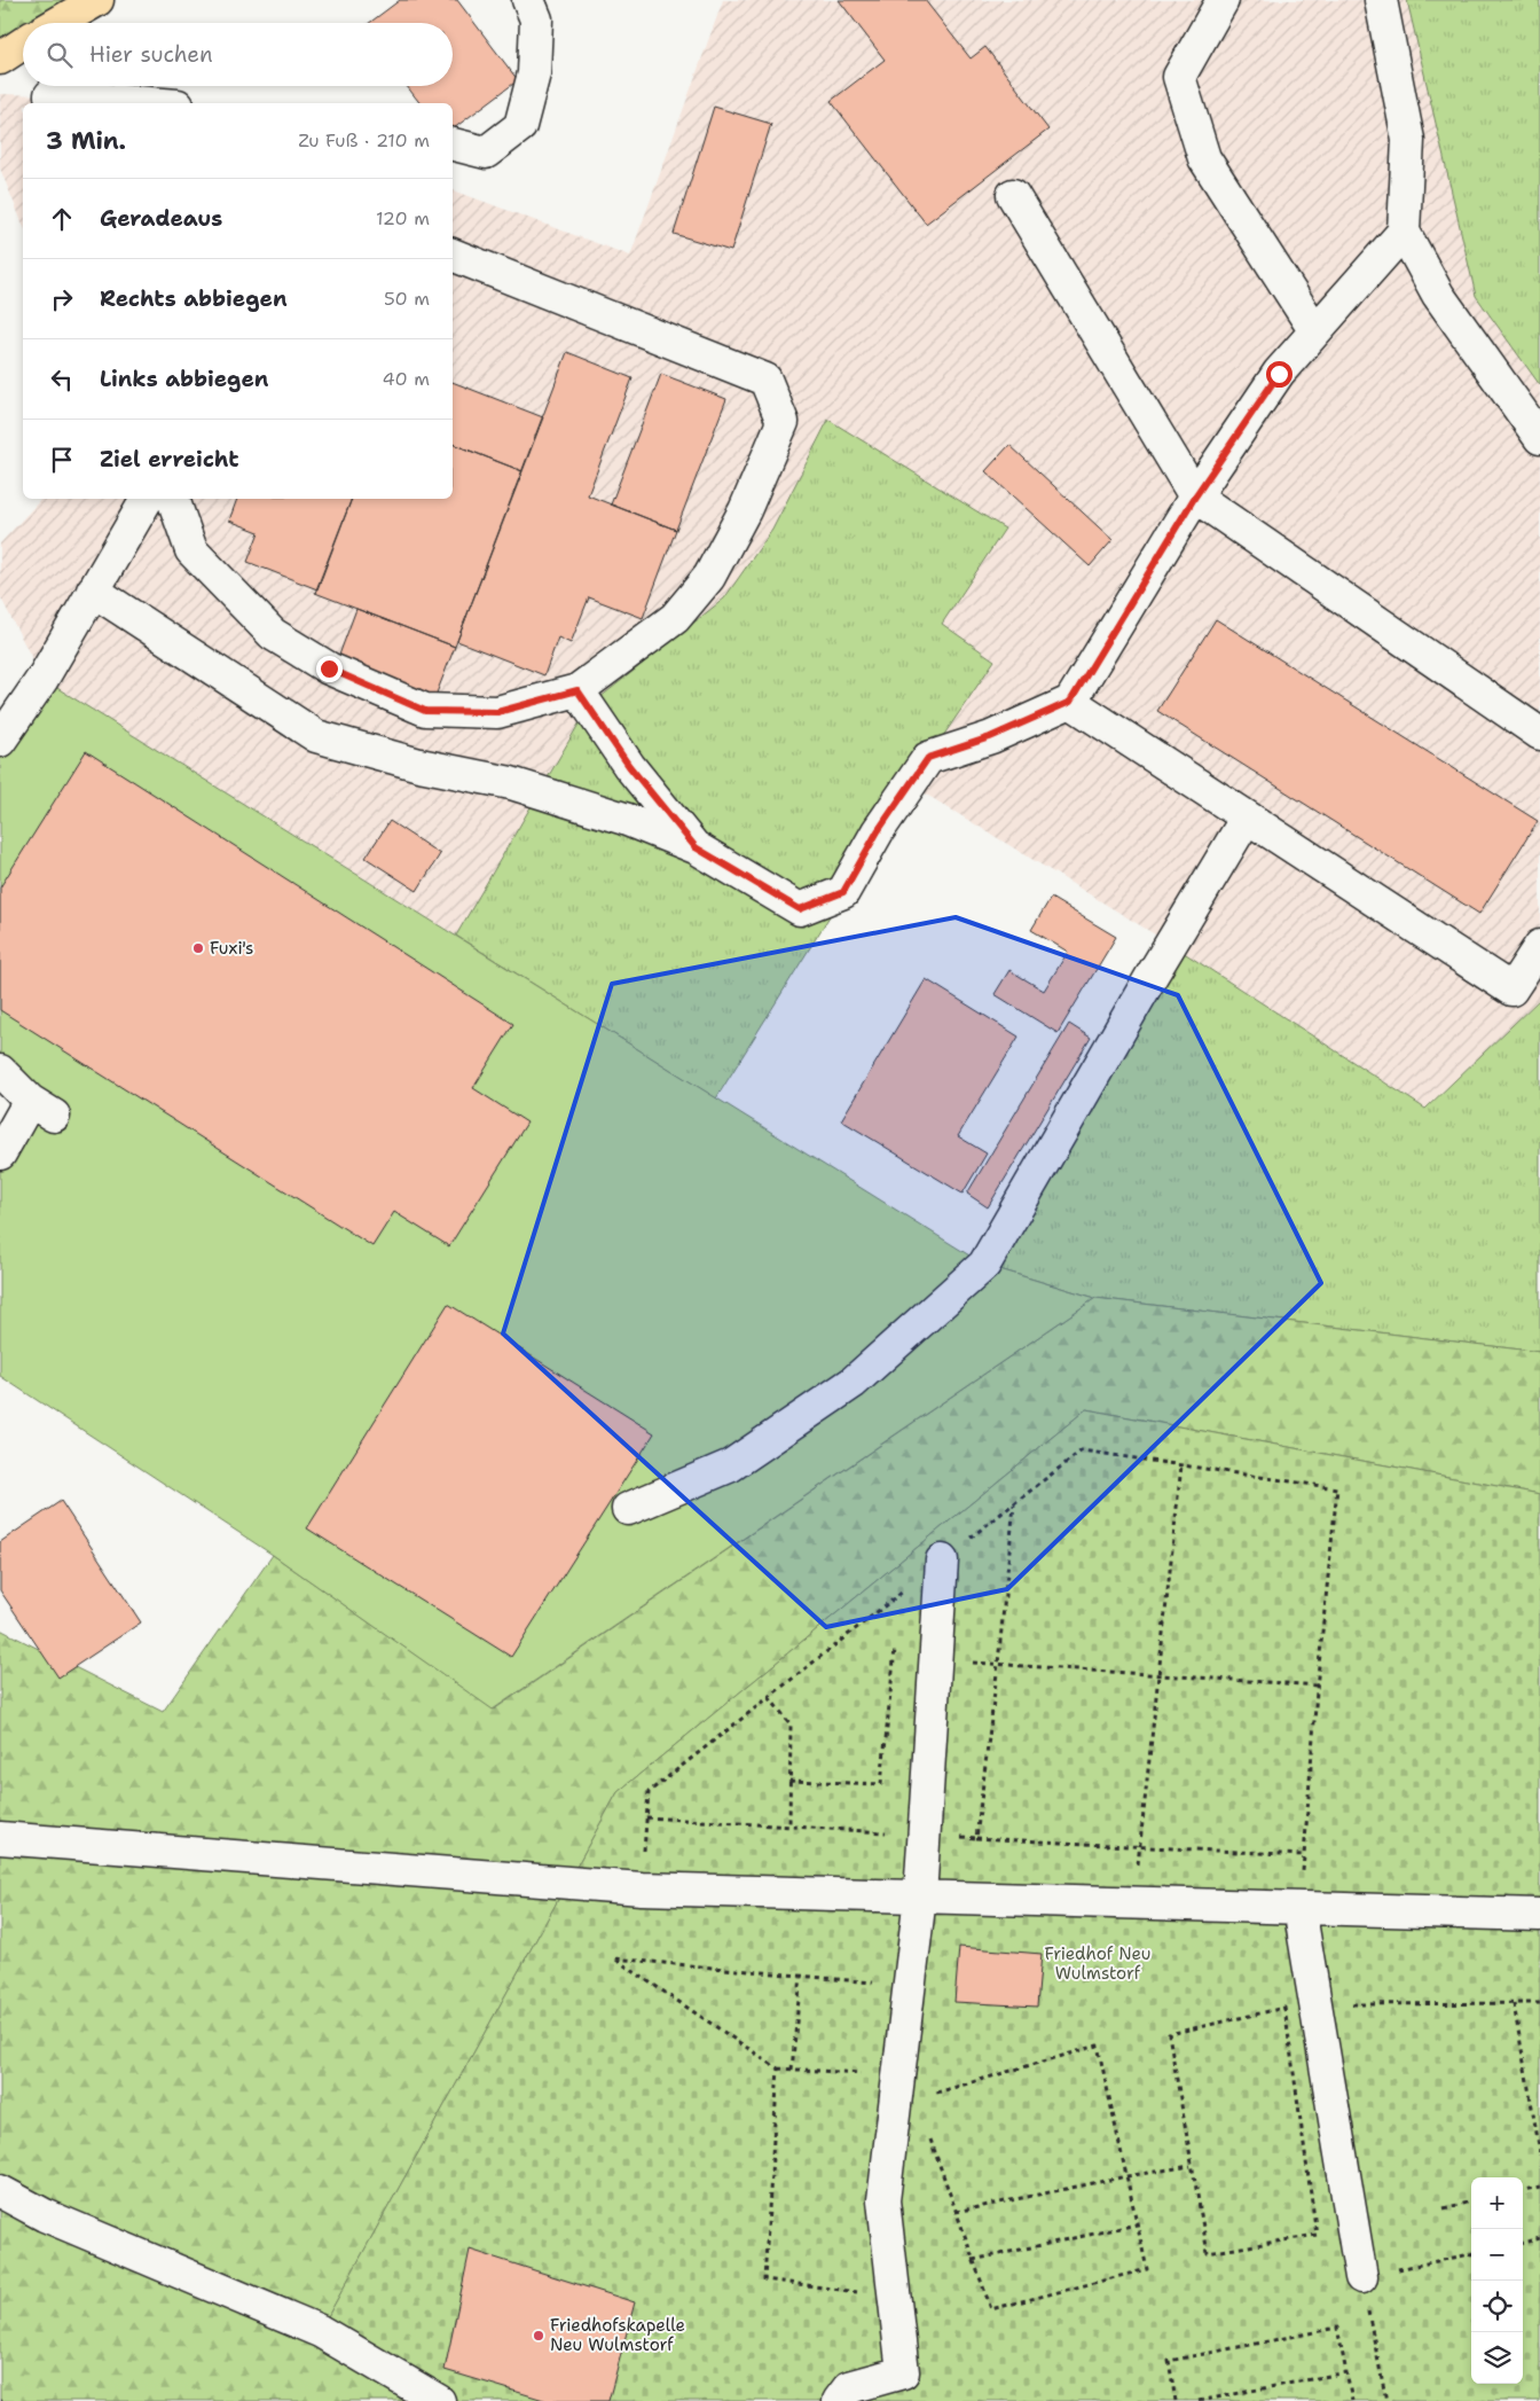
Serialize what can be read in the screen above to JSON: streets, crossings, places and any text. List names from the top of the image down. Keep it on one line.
{"parks":["Friedhof Neu Wulmstorf"],"places":["Fuxi's","Friedhofskapelle Neu Wulmstorf"],"page":{"search":"Hier suchen","heading":["3 Min.","Zu Fuß · 210 m"],"list":[["Geradeaus","120 m"],["Rechts abbiegen","50 m"],["Links abbiegen","40 m"],"Ziel erreicht"],"map_buttons":["+","−"]}}
